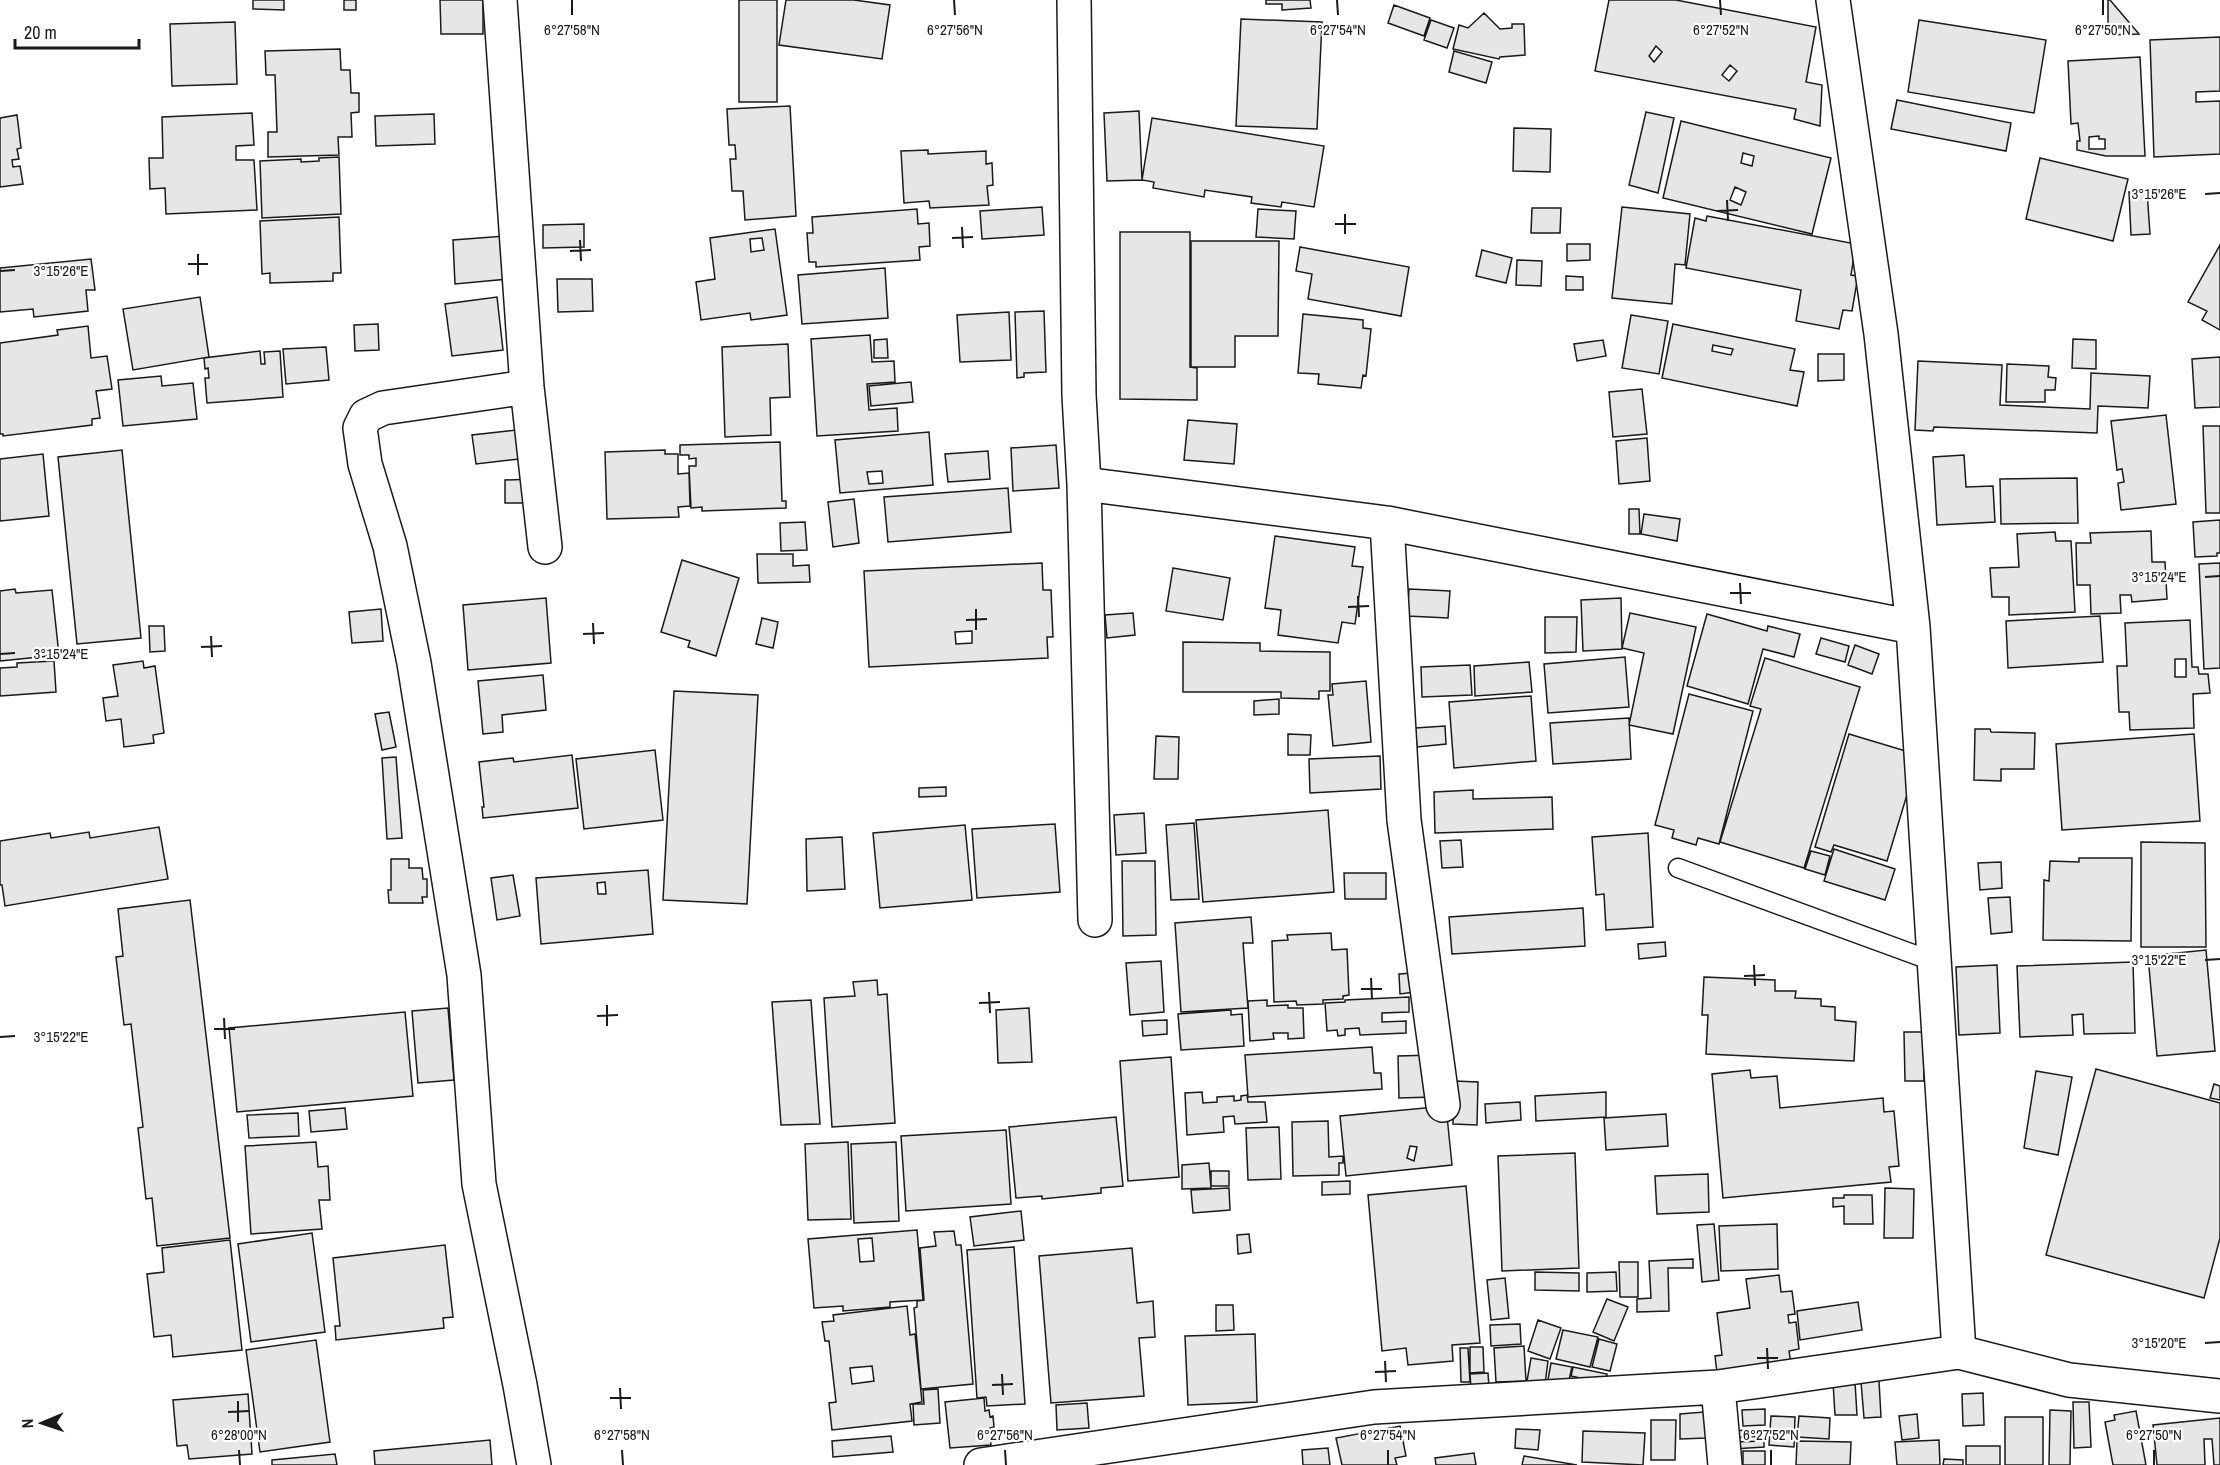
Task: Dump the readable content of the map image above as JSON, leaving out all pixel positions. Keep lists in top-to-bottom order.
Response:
{
  "scale_bar": "20 m",
  "north": "left",
  "coordinates": [
    "6°27'58\"N",
    "6°27'56\"N",
    "6°27'54\"N",
    "6°27'52\"N",
    "6°27'50\"N",
    "3°15'26\"E",
    "3°15'24\"E",
    "3°15'22\"E",
    "3°15'20\"E",
    "6°28'00\"N"
  ]
}
